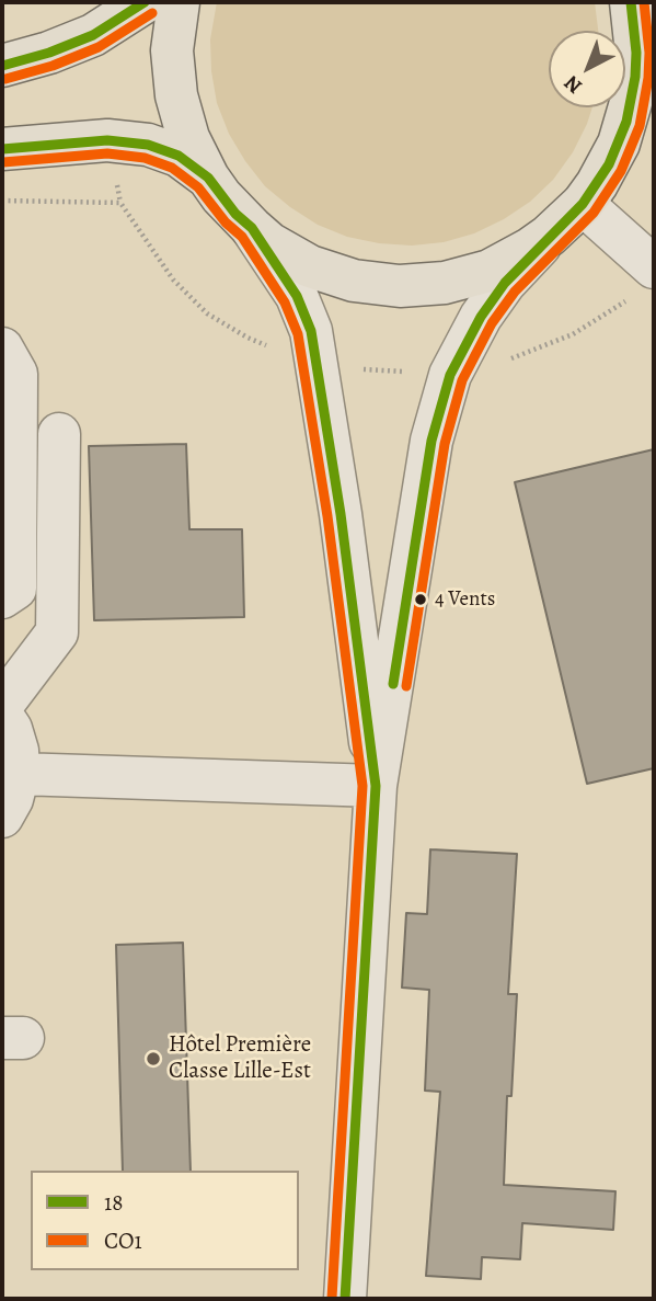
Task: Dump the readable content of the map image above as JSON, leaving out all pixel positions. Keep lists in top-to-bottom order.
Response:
{
  "places": ["4 Vents", "Hôtel Première Classe Lille-Est"],
  "lines": ["transit line 18", "transit line CO1"],
  "legend": ["18", "CO1"],
  "north": "bottom left"
}
